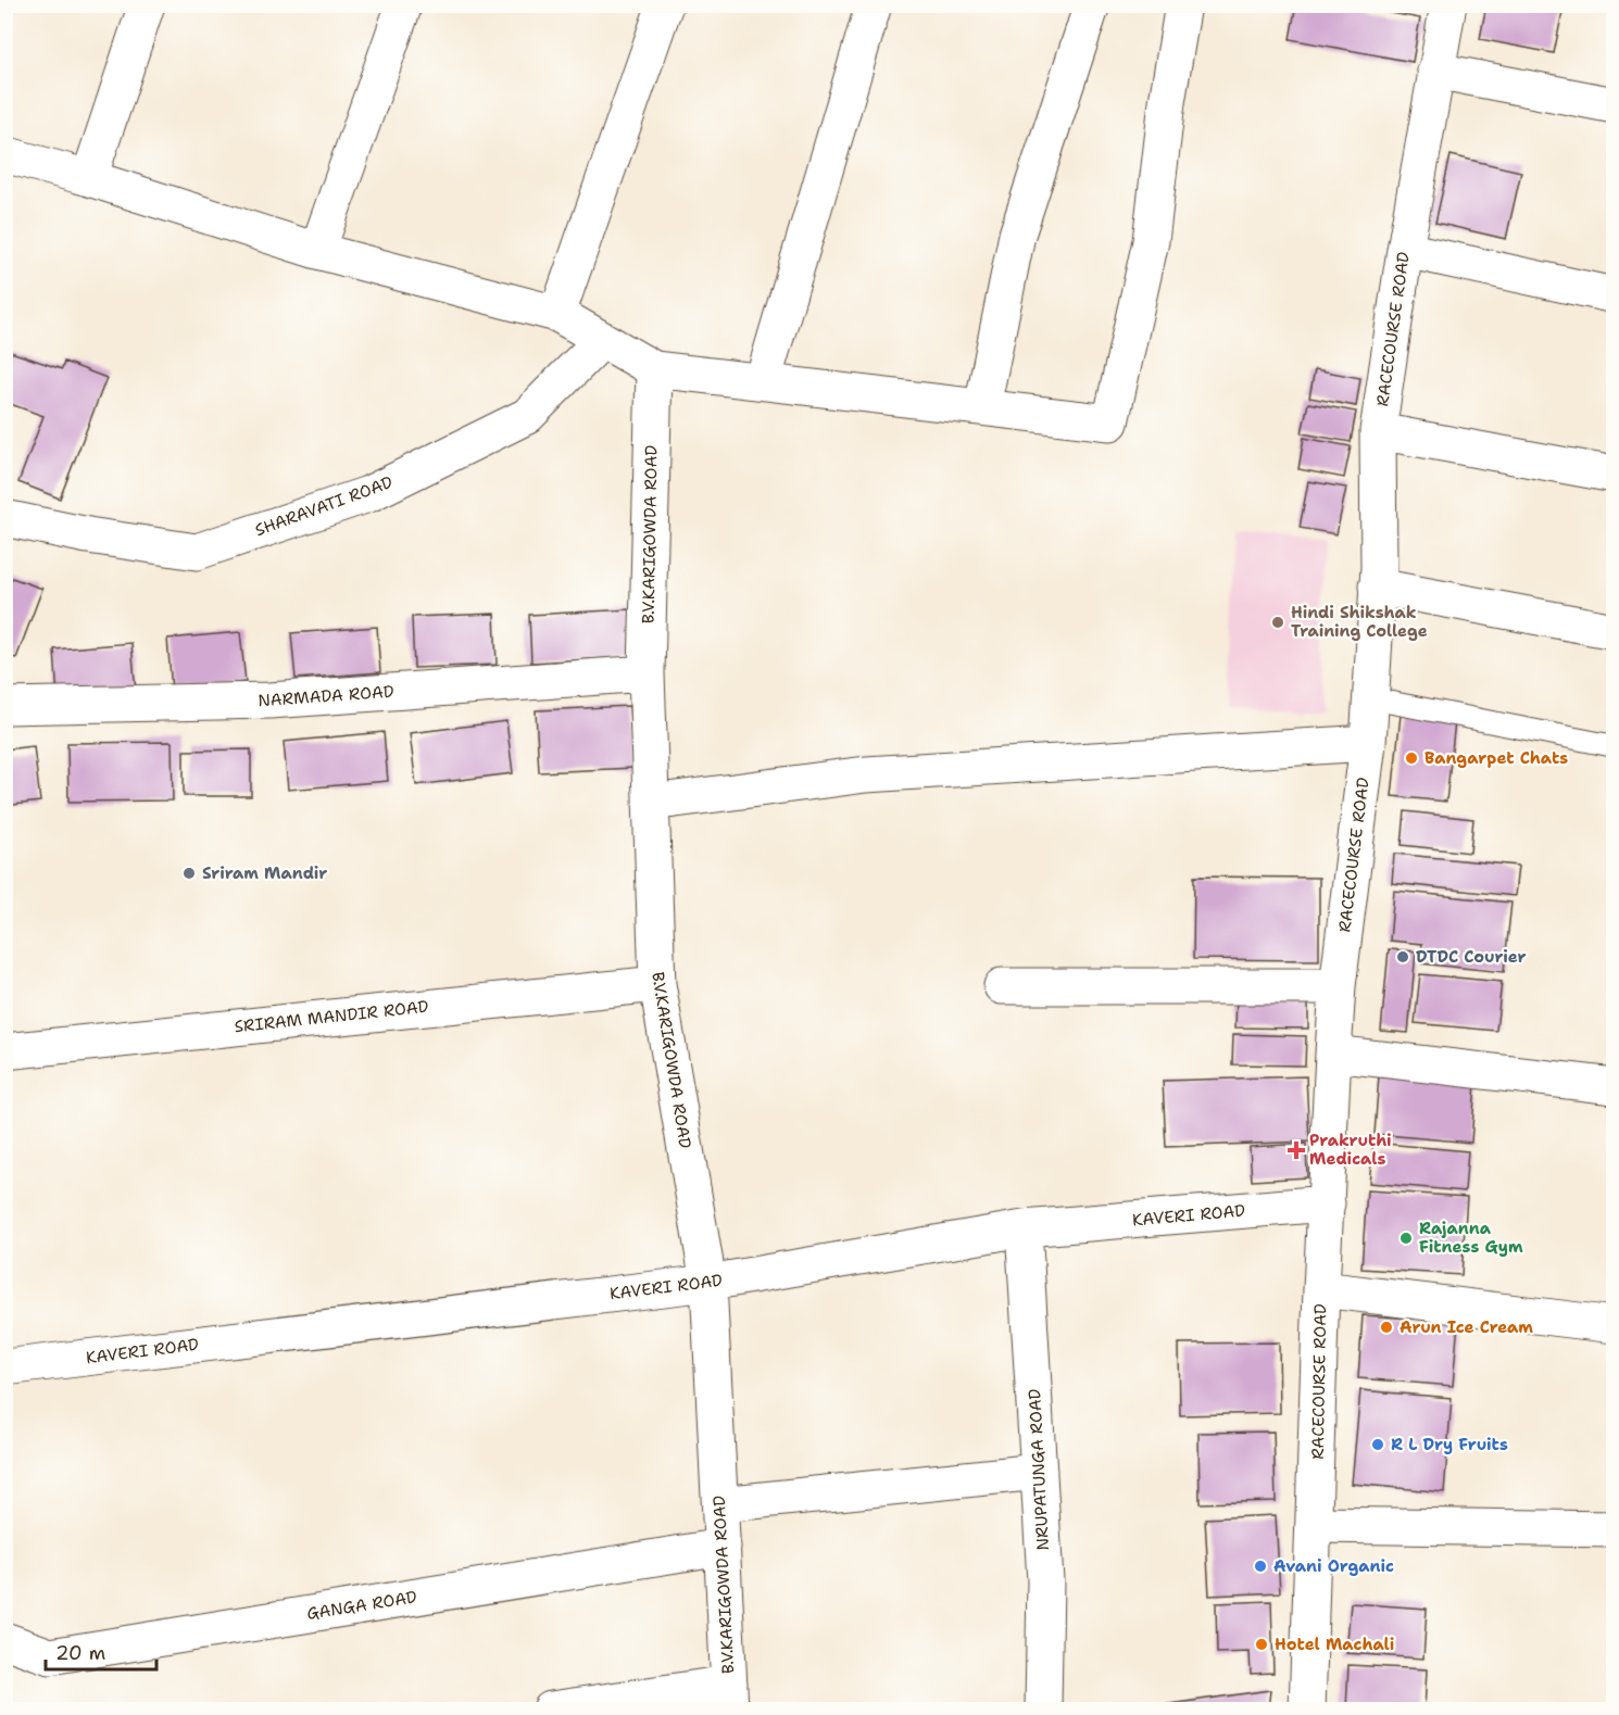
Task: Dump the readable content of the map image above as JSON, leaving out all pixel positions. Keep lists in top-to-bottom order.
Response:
{
  "streets": {
    "street": [
      "RACECOURSE ROAD",
      "SHARAVATI ROAD",
      "B.V.KARIGOWDA ROAD",
      "NARMADA ROAD",
      "SRIRAM MANDIR ROAD",
      "KAVERI ROAD",
      "NRUPATUNGA ROAD",
      "GANGA ROAD"
    ]
  },
  "crossings": [
    ["RACECOURSE ROAD", "KAVERI ROAD"],
    ["B.V.KARIGOWDA ROAD", "NARMADA ROAD"],
    ["B.V.KARIGOWDA ROAD", "SRIRAM MANDIR ROAD"],
    ["B.V.KARIGOWDA ROAD", "KAVERI ROAD"],
    ["B.V.KARIGOWDA ROAD", "GANGA ROAD"],
    ["KAVERI ROAD", "NRUPATUNGA ROAD"]
  ],
  "places": {
    "other": [
      "Hindi Shikshak Training College",
      "Bangarpet Chats",
      "Sriram Mandir",
      "DTDC Courier",
      "Rajanna Fitness Gym",
      "Arun Ice Cream",
      "R L Dry Fruits",
      "Avani Organic",
      "Hotel Machali"
    ],
    "health": ["Prakruthi Medicals"]
  },
  "scale_bar": "20 m"
}
